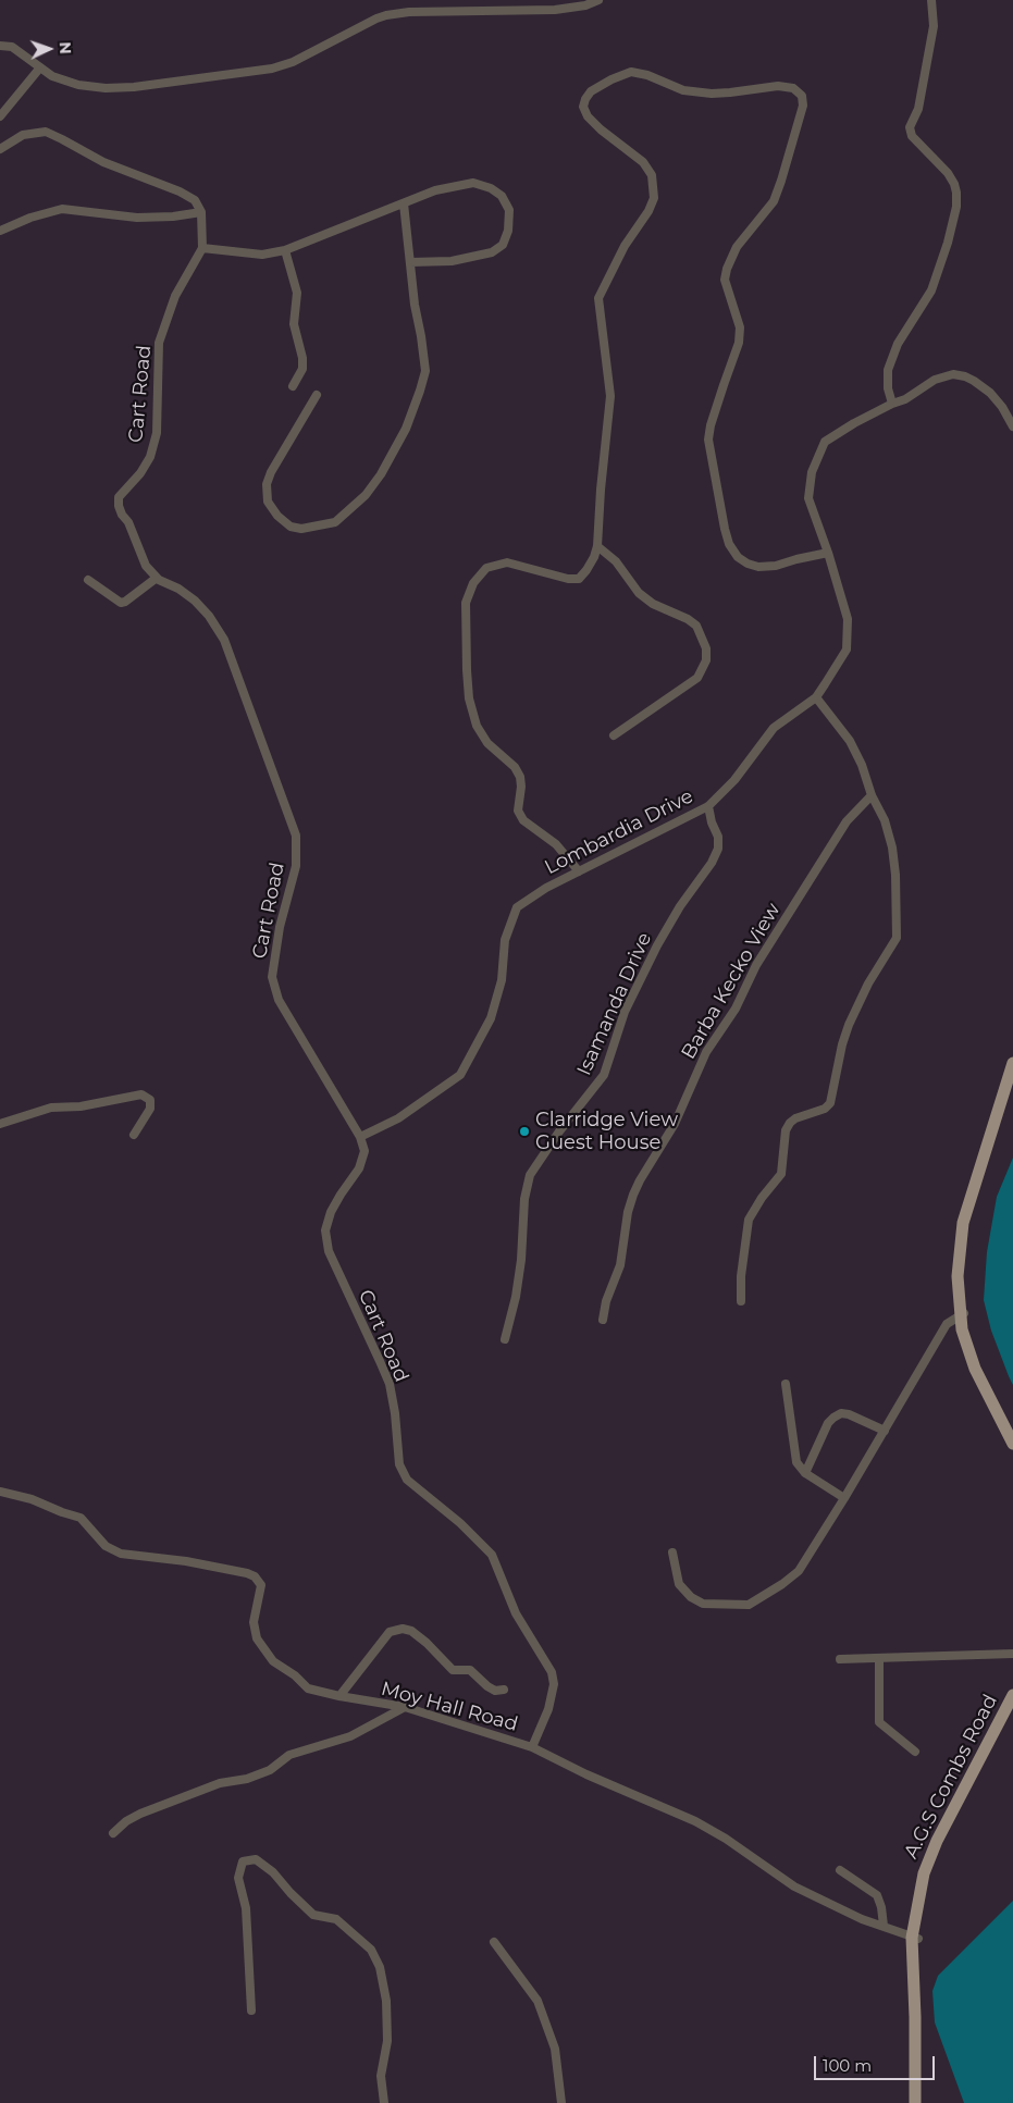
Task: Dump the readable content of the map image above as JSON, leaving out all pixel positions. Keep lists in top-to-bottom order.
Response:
{
  "streets": {
    "main road": ["A.G.S Combs Road"],
    "street": [
      "Cart Road",
      "Lombardia Drive",
      "Barba Kecko View",
      "Isamanda Drive",
      "Moy Hall Road"
    ]
  },
  "crossings": [
    ["Cart Road", "Lombardia Drive"],
    ["Cart Road", "Moy Hall Road"],
    ["Lombardia Drive", "Isamanda Drive"],
    ["Moy Hall Road", "A.G.S Combs Road"]
  ],
  "places": ["Clarridge View Guest House"],
  "scale_bar": "100 m",
  "north": "right"
}
